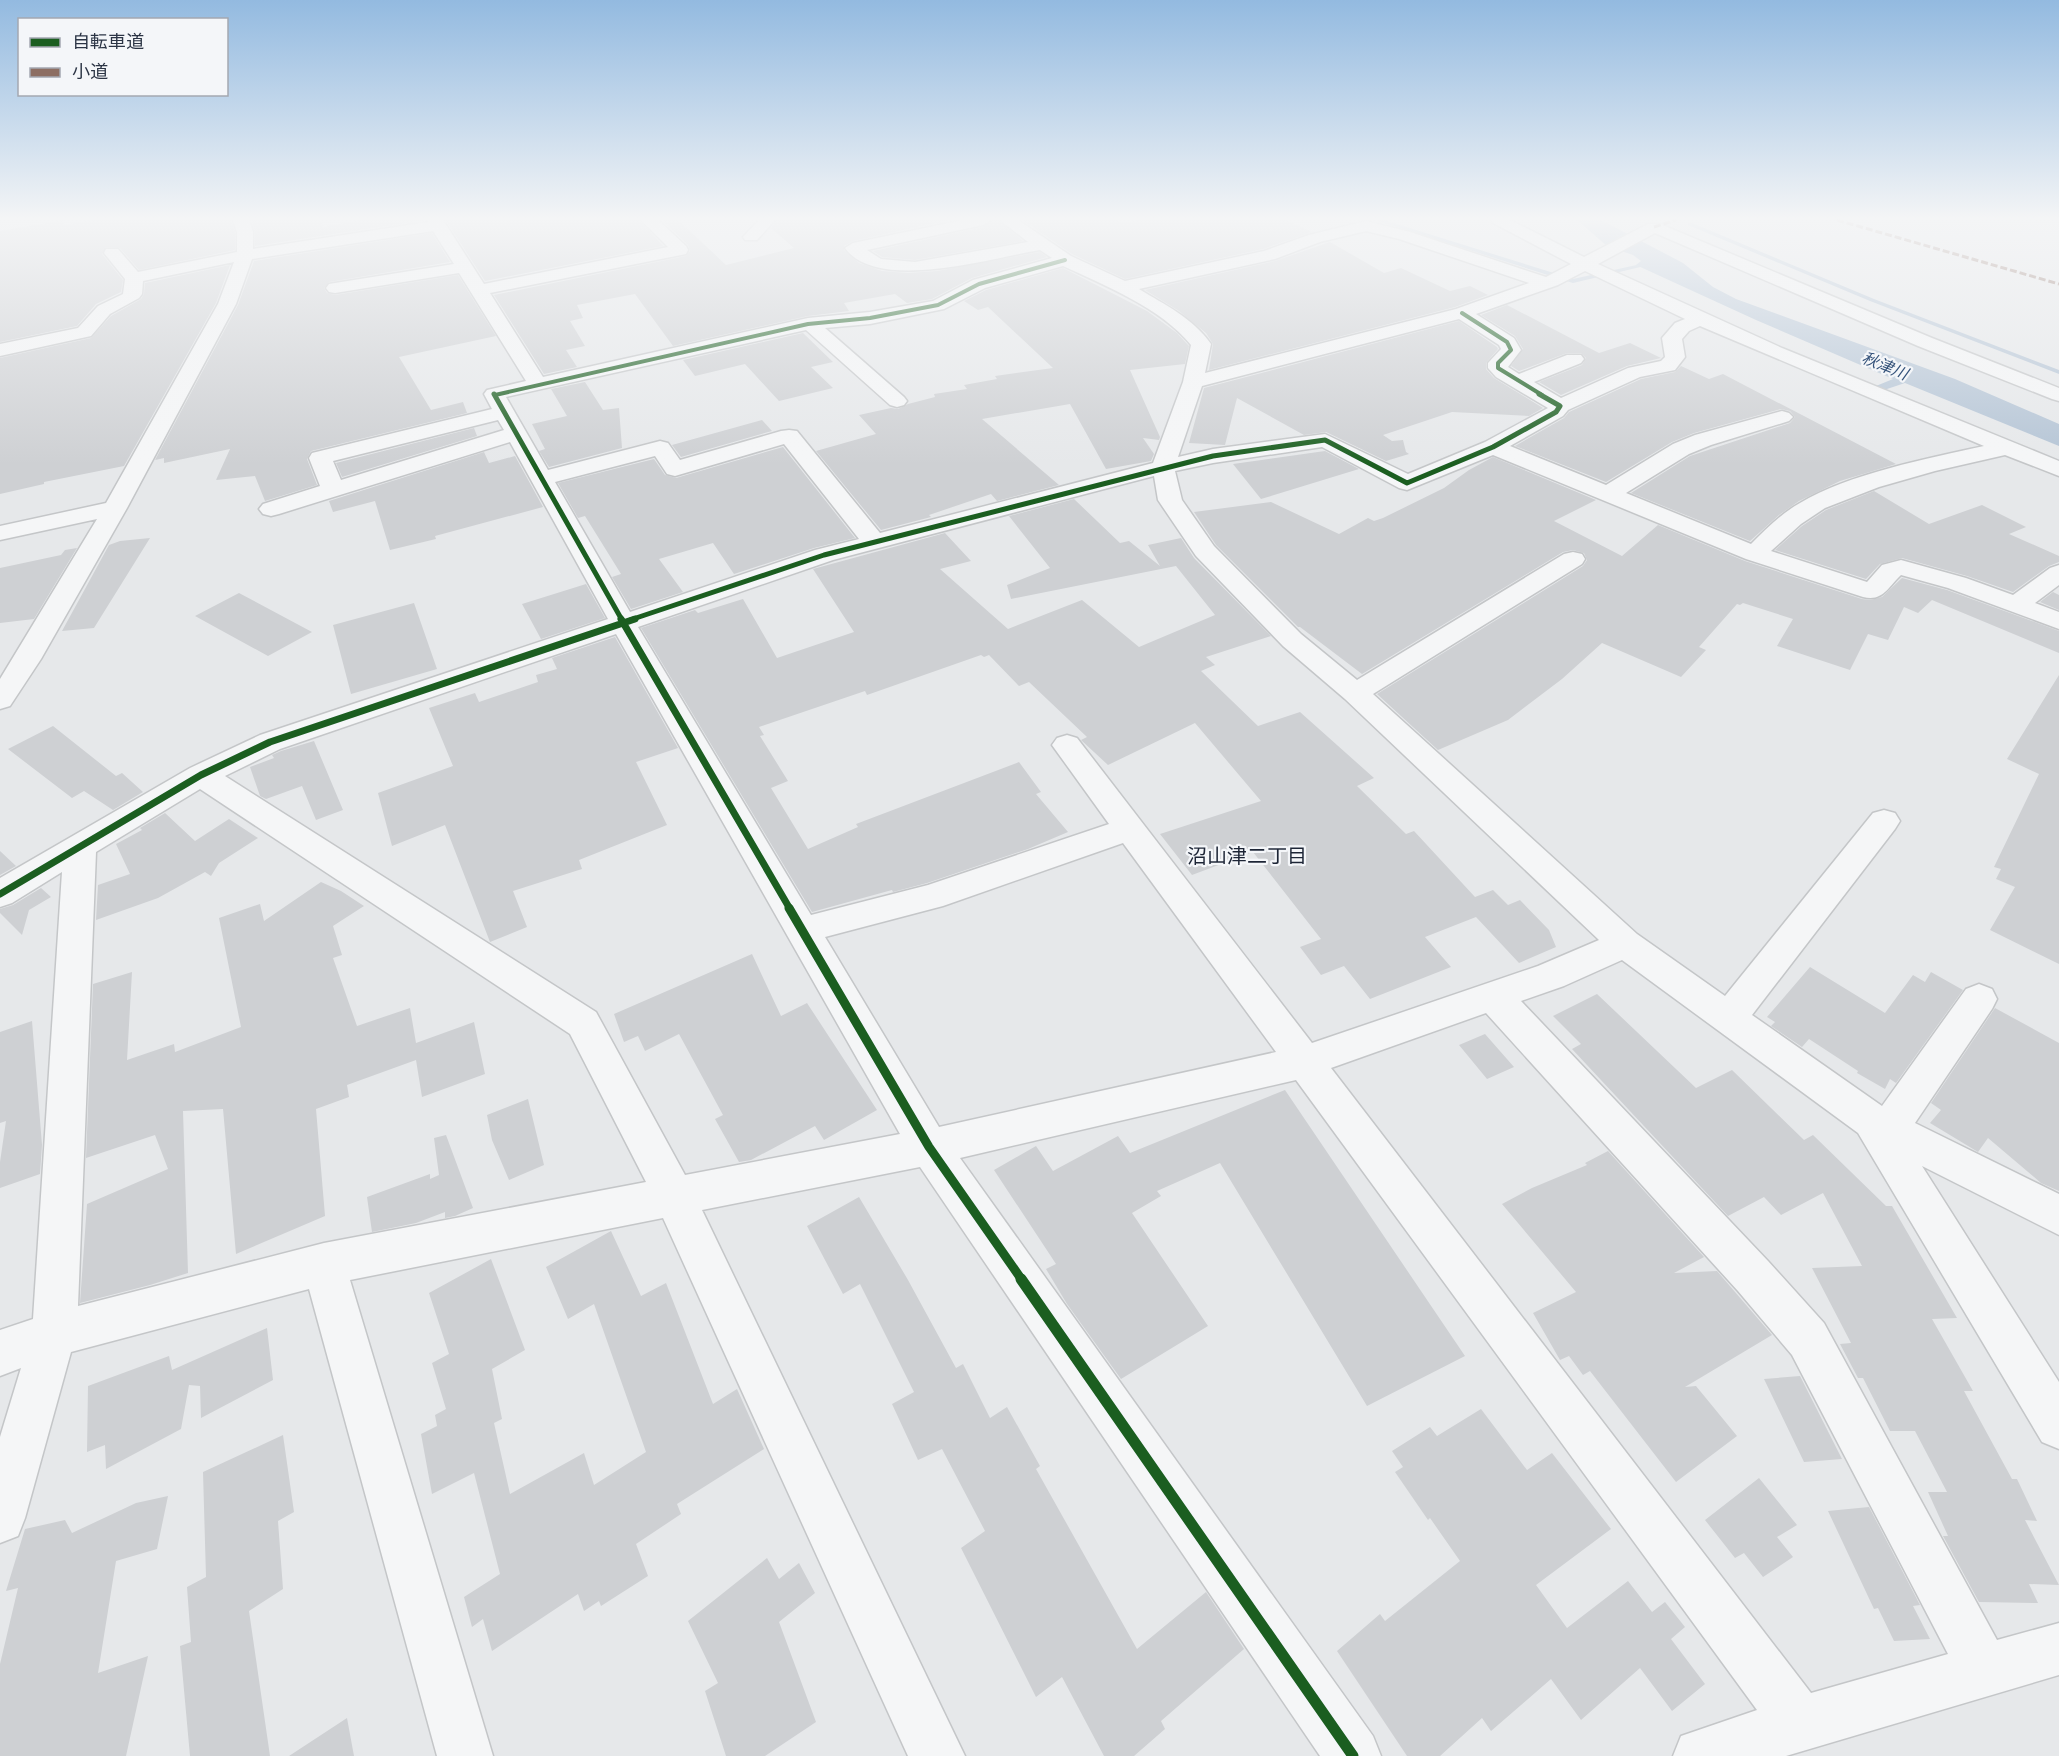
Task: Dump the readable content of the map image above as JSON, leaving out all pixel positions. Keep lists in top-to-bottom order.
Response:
{
  "districts": ["沼山津二丁目"],
  "water": ["秋津川"],
  "legend": ["自転車道", "小道"]
}
